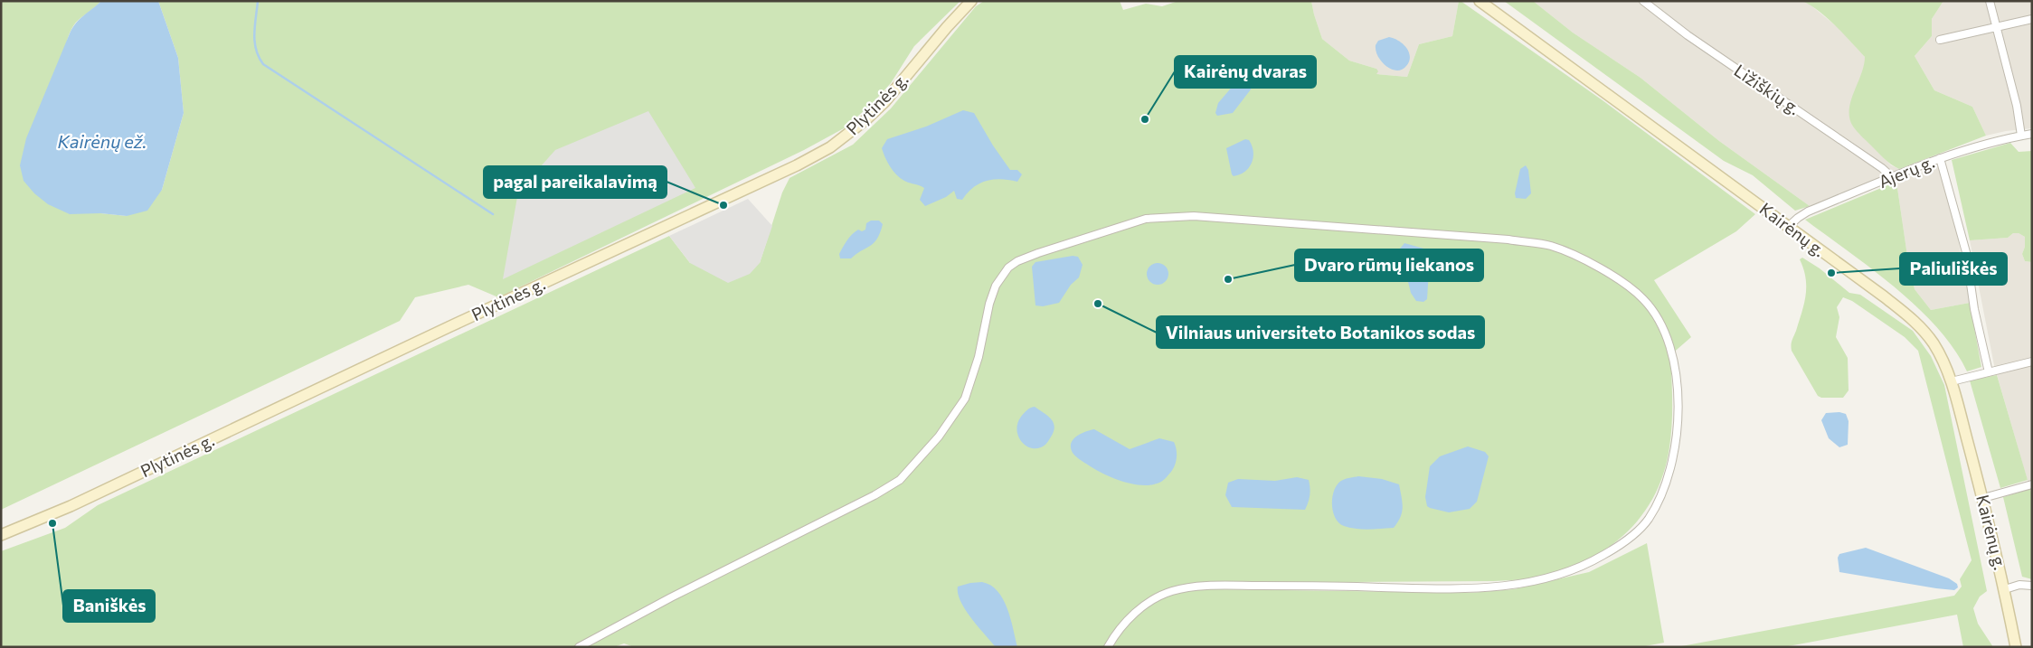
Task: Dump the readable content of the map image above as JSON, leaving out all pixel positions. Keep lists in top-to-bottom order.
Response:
{
  "streets": {
    "main road": ["Plytinės g.", "Kairėnų g."],
    "street": ["Ližiškių g.", "Ajerų g."]
  },
  "crossings": [
    ["Ližiškių g.", "Ajerų g."],
    ["Ajerų g.", "Kairėnų g."]
  ],
  "water": ["Kairėnų ež."],
  "places": [
    "Kairėnų dvaras",
    "pagal pareikalavimą",
    "Paliuliškės",
    "Dvaro rūmų liekanos",
    "Vilniaus universiteto Botanikos sodas",
    "Baniškės"
  ]
}
